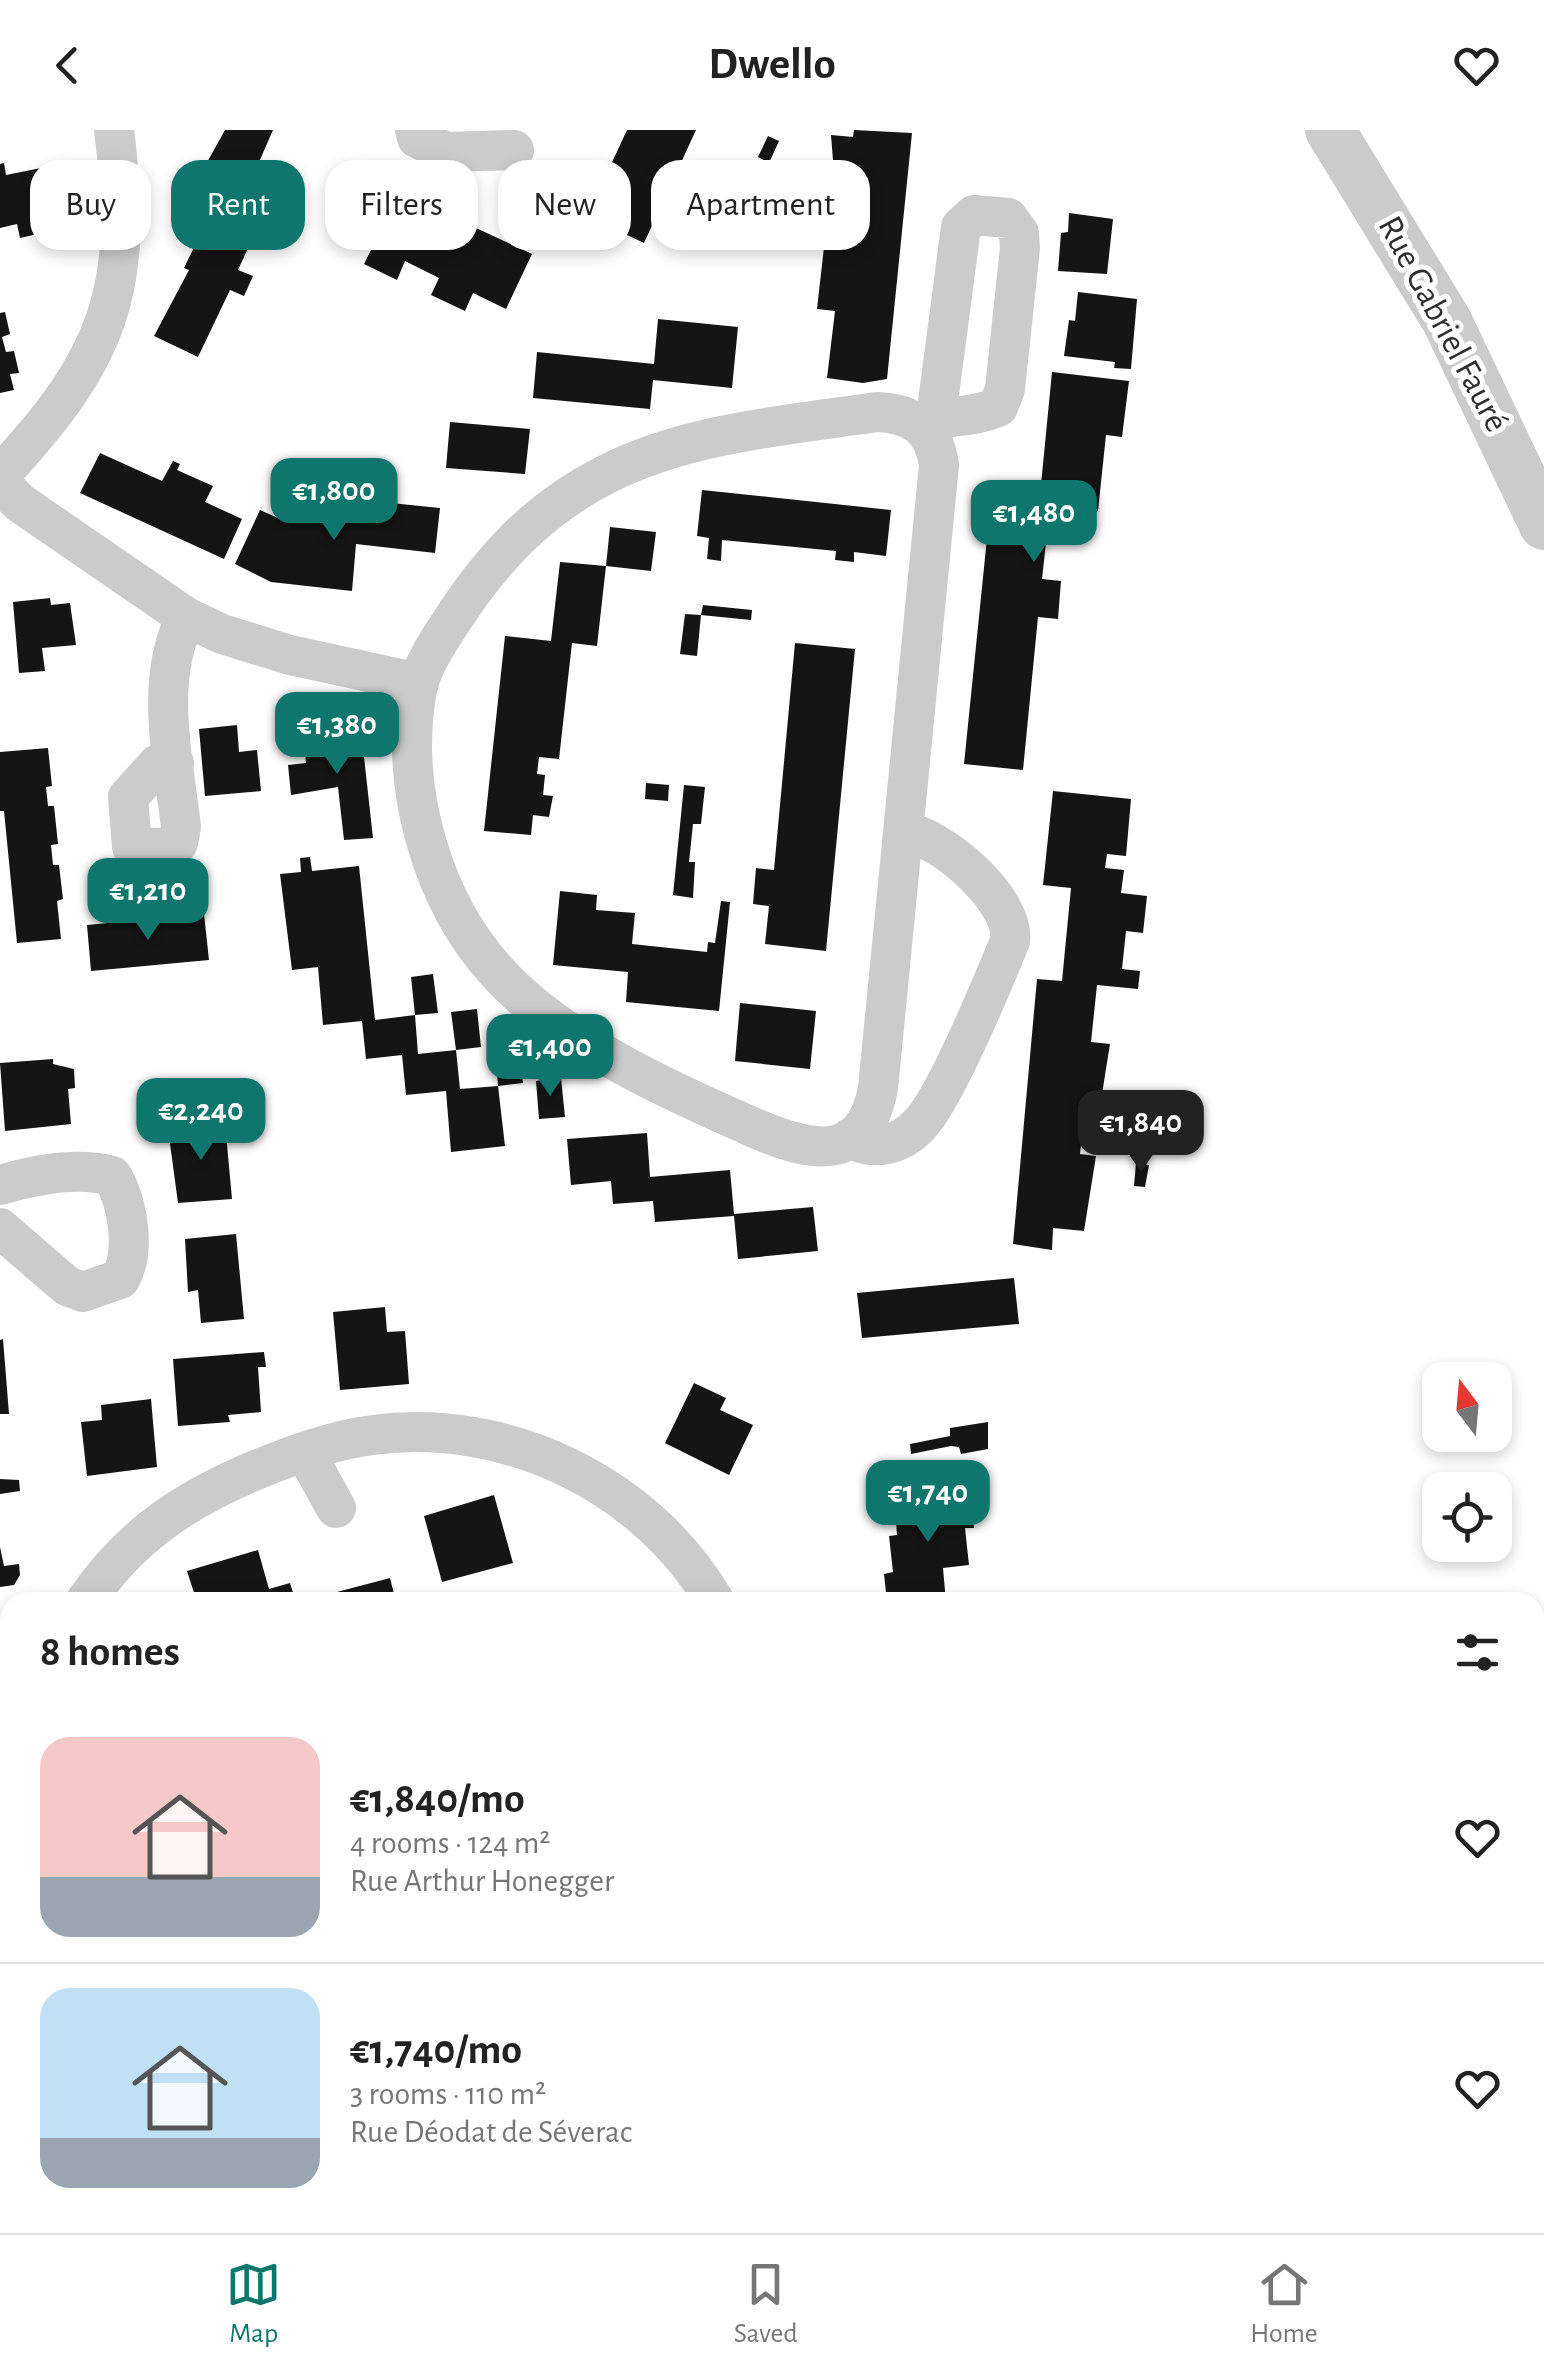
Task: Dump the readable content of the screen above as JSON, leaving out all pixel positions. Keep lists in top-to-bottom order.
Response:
{
  "streets": {
    "street": ["Rue Gabriel Fauré"]
  },
  "north": "top",
  "page": {
    "header": "Dwello",
    "chip": [
      "Buy",
      "Rent",
      "Filters",
      "New",
      "Apartment"
    ],
    "price": [
      "€1,800",
      "€1,480",
      "€1,380",
      "€1,210",
      "€1,400",
      "€2,240",
      "€1,840",
      "€1,740"
    ],
    "heading": "8 homes",
    "list": [
      {
        "name": "€1,840/mo",
        "note": "4 rooms · 124 m² · Rue Arthur Honegger"
      },
      {
        "name": "€1,740/mo",
        "note": "3 rooms · 110 m² · Rue Déodat de Séverac"
      }
    ],
    "tabs": ["Map", "Saved", "Home"]
  }
}
